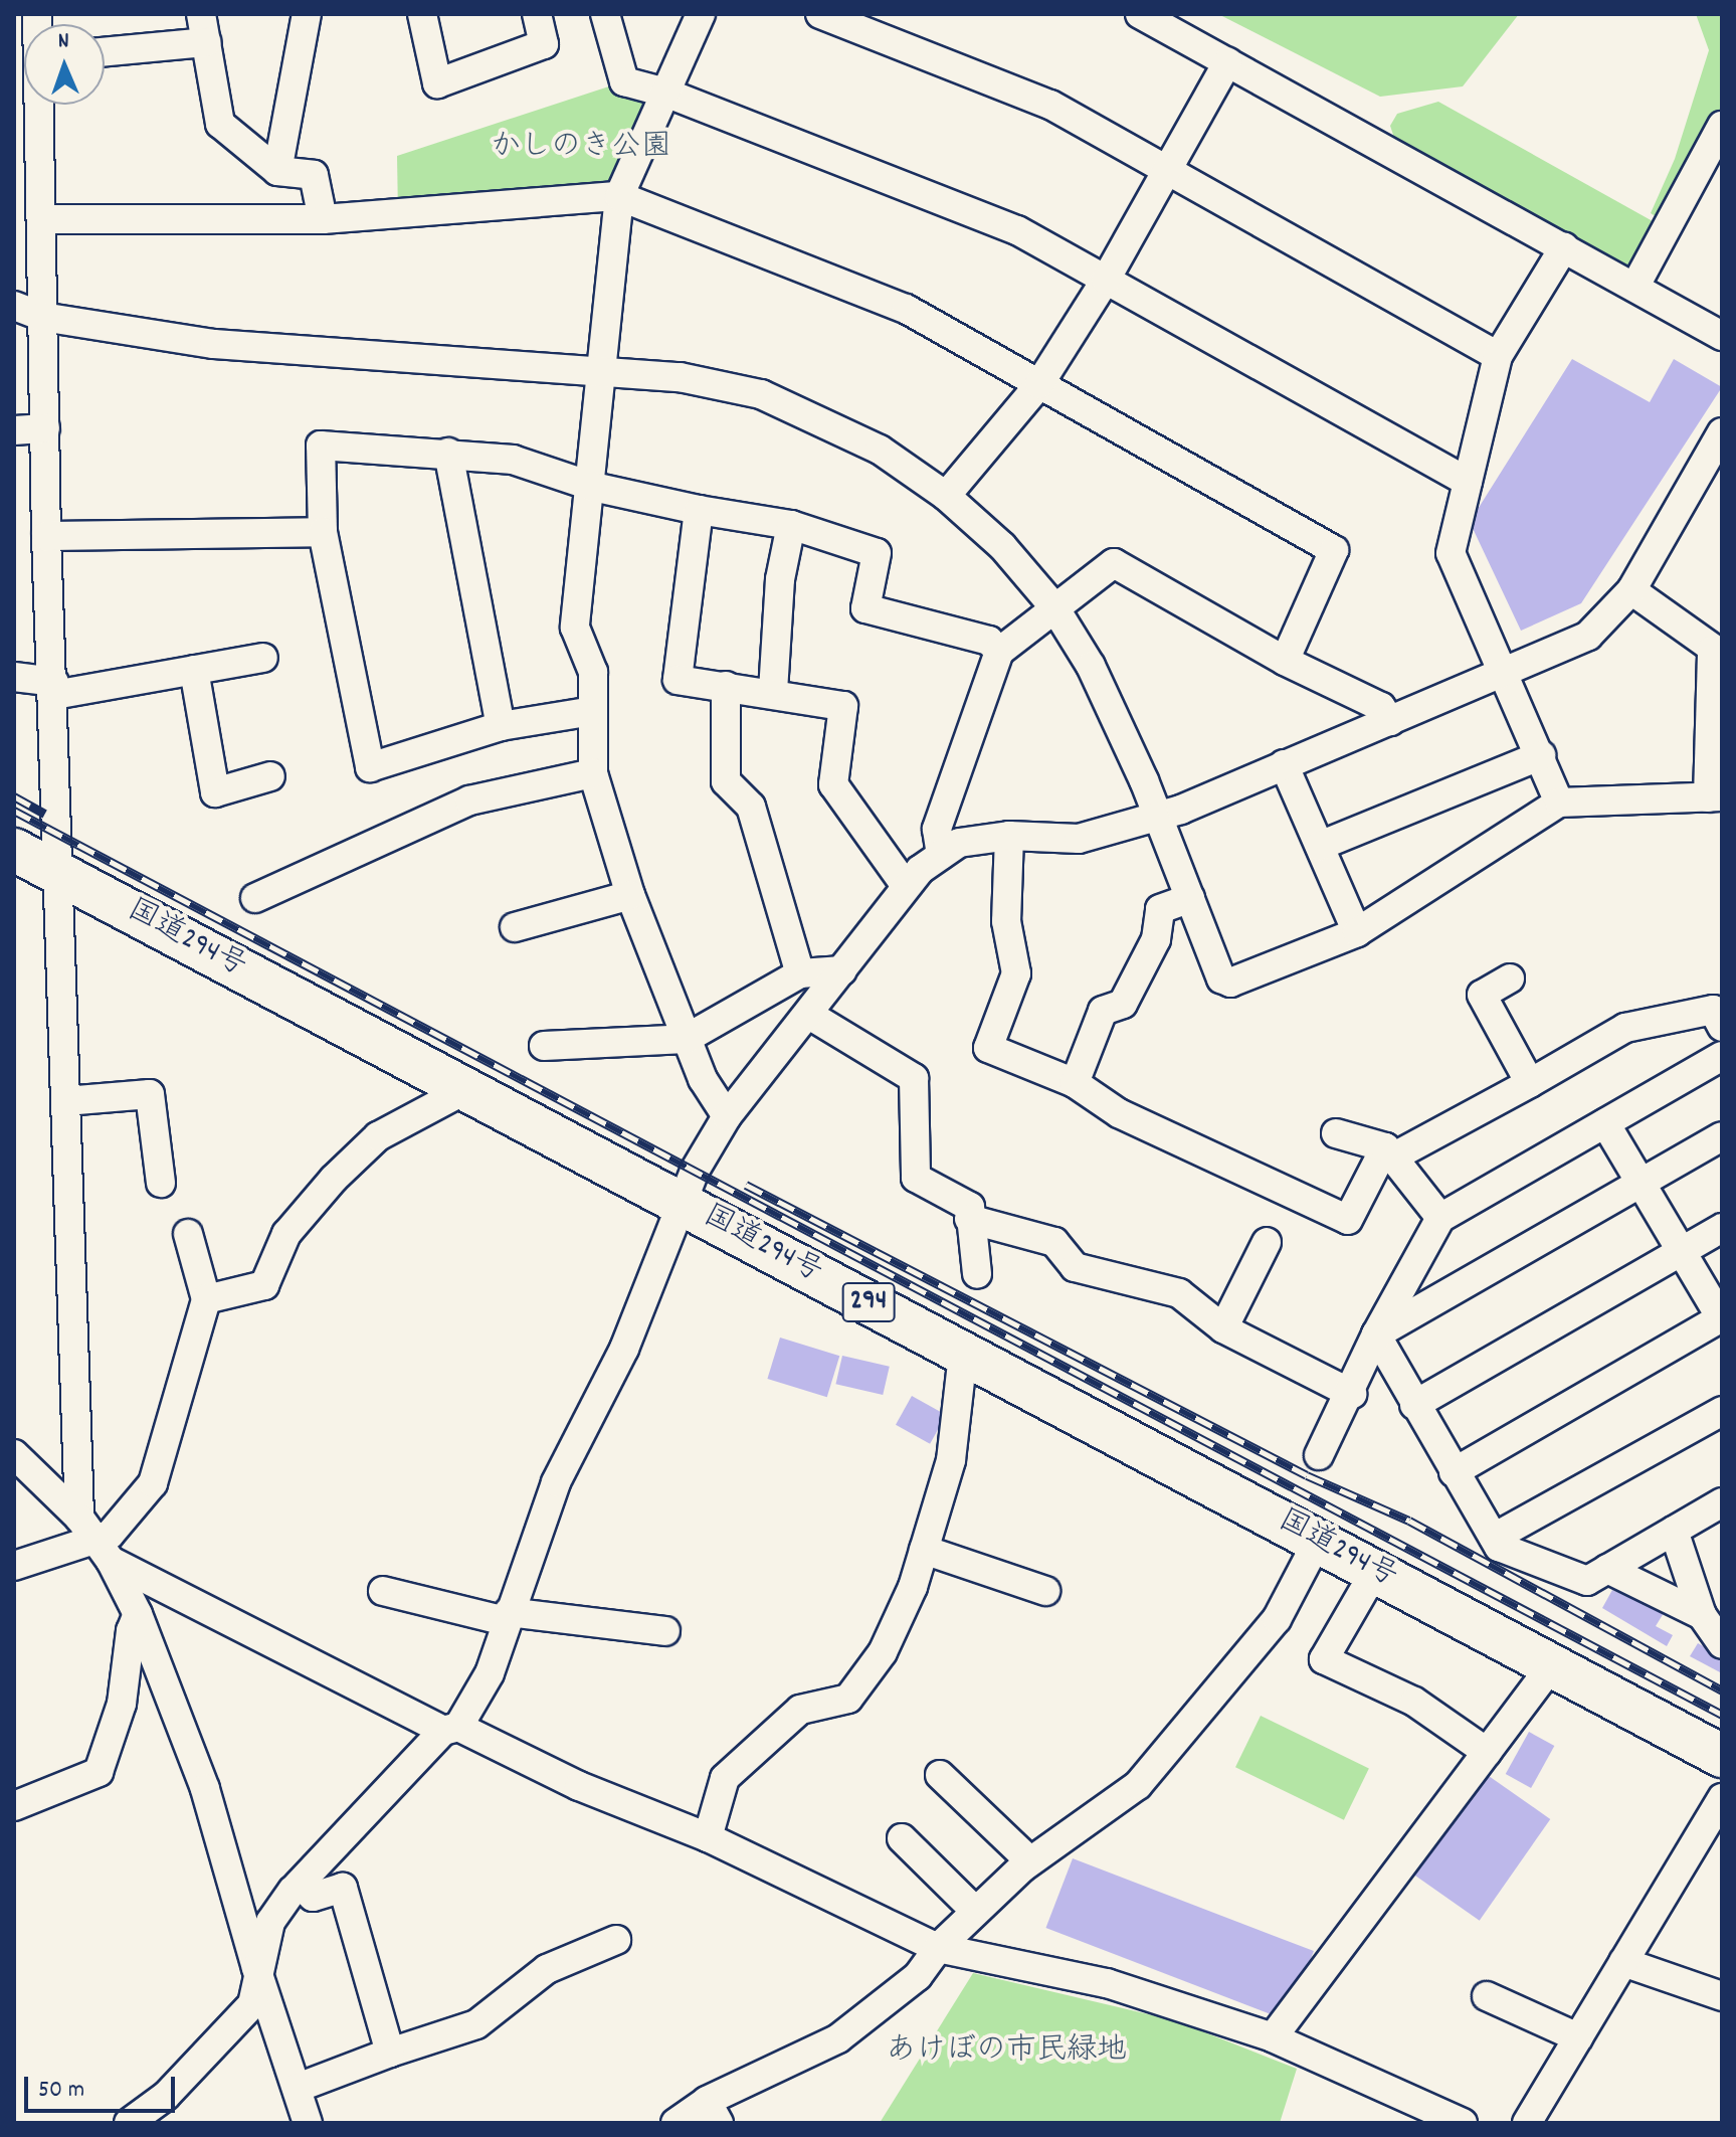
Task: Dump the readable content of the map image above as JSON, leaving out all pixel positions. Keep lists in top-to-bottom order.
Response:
{
  "streets": {
    "highway": ["国道294号", "294"]
  },
  "parks": ["かしのき公園", "あけぼの市民緑地"],
  "scale_bar": "50 m",
  "north": "top"
}
